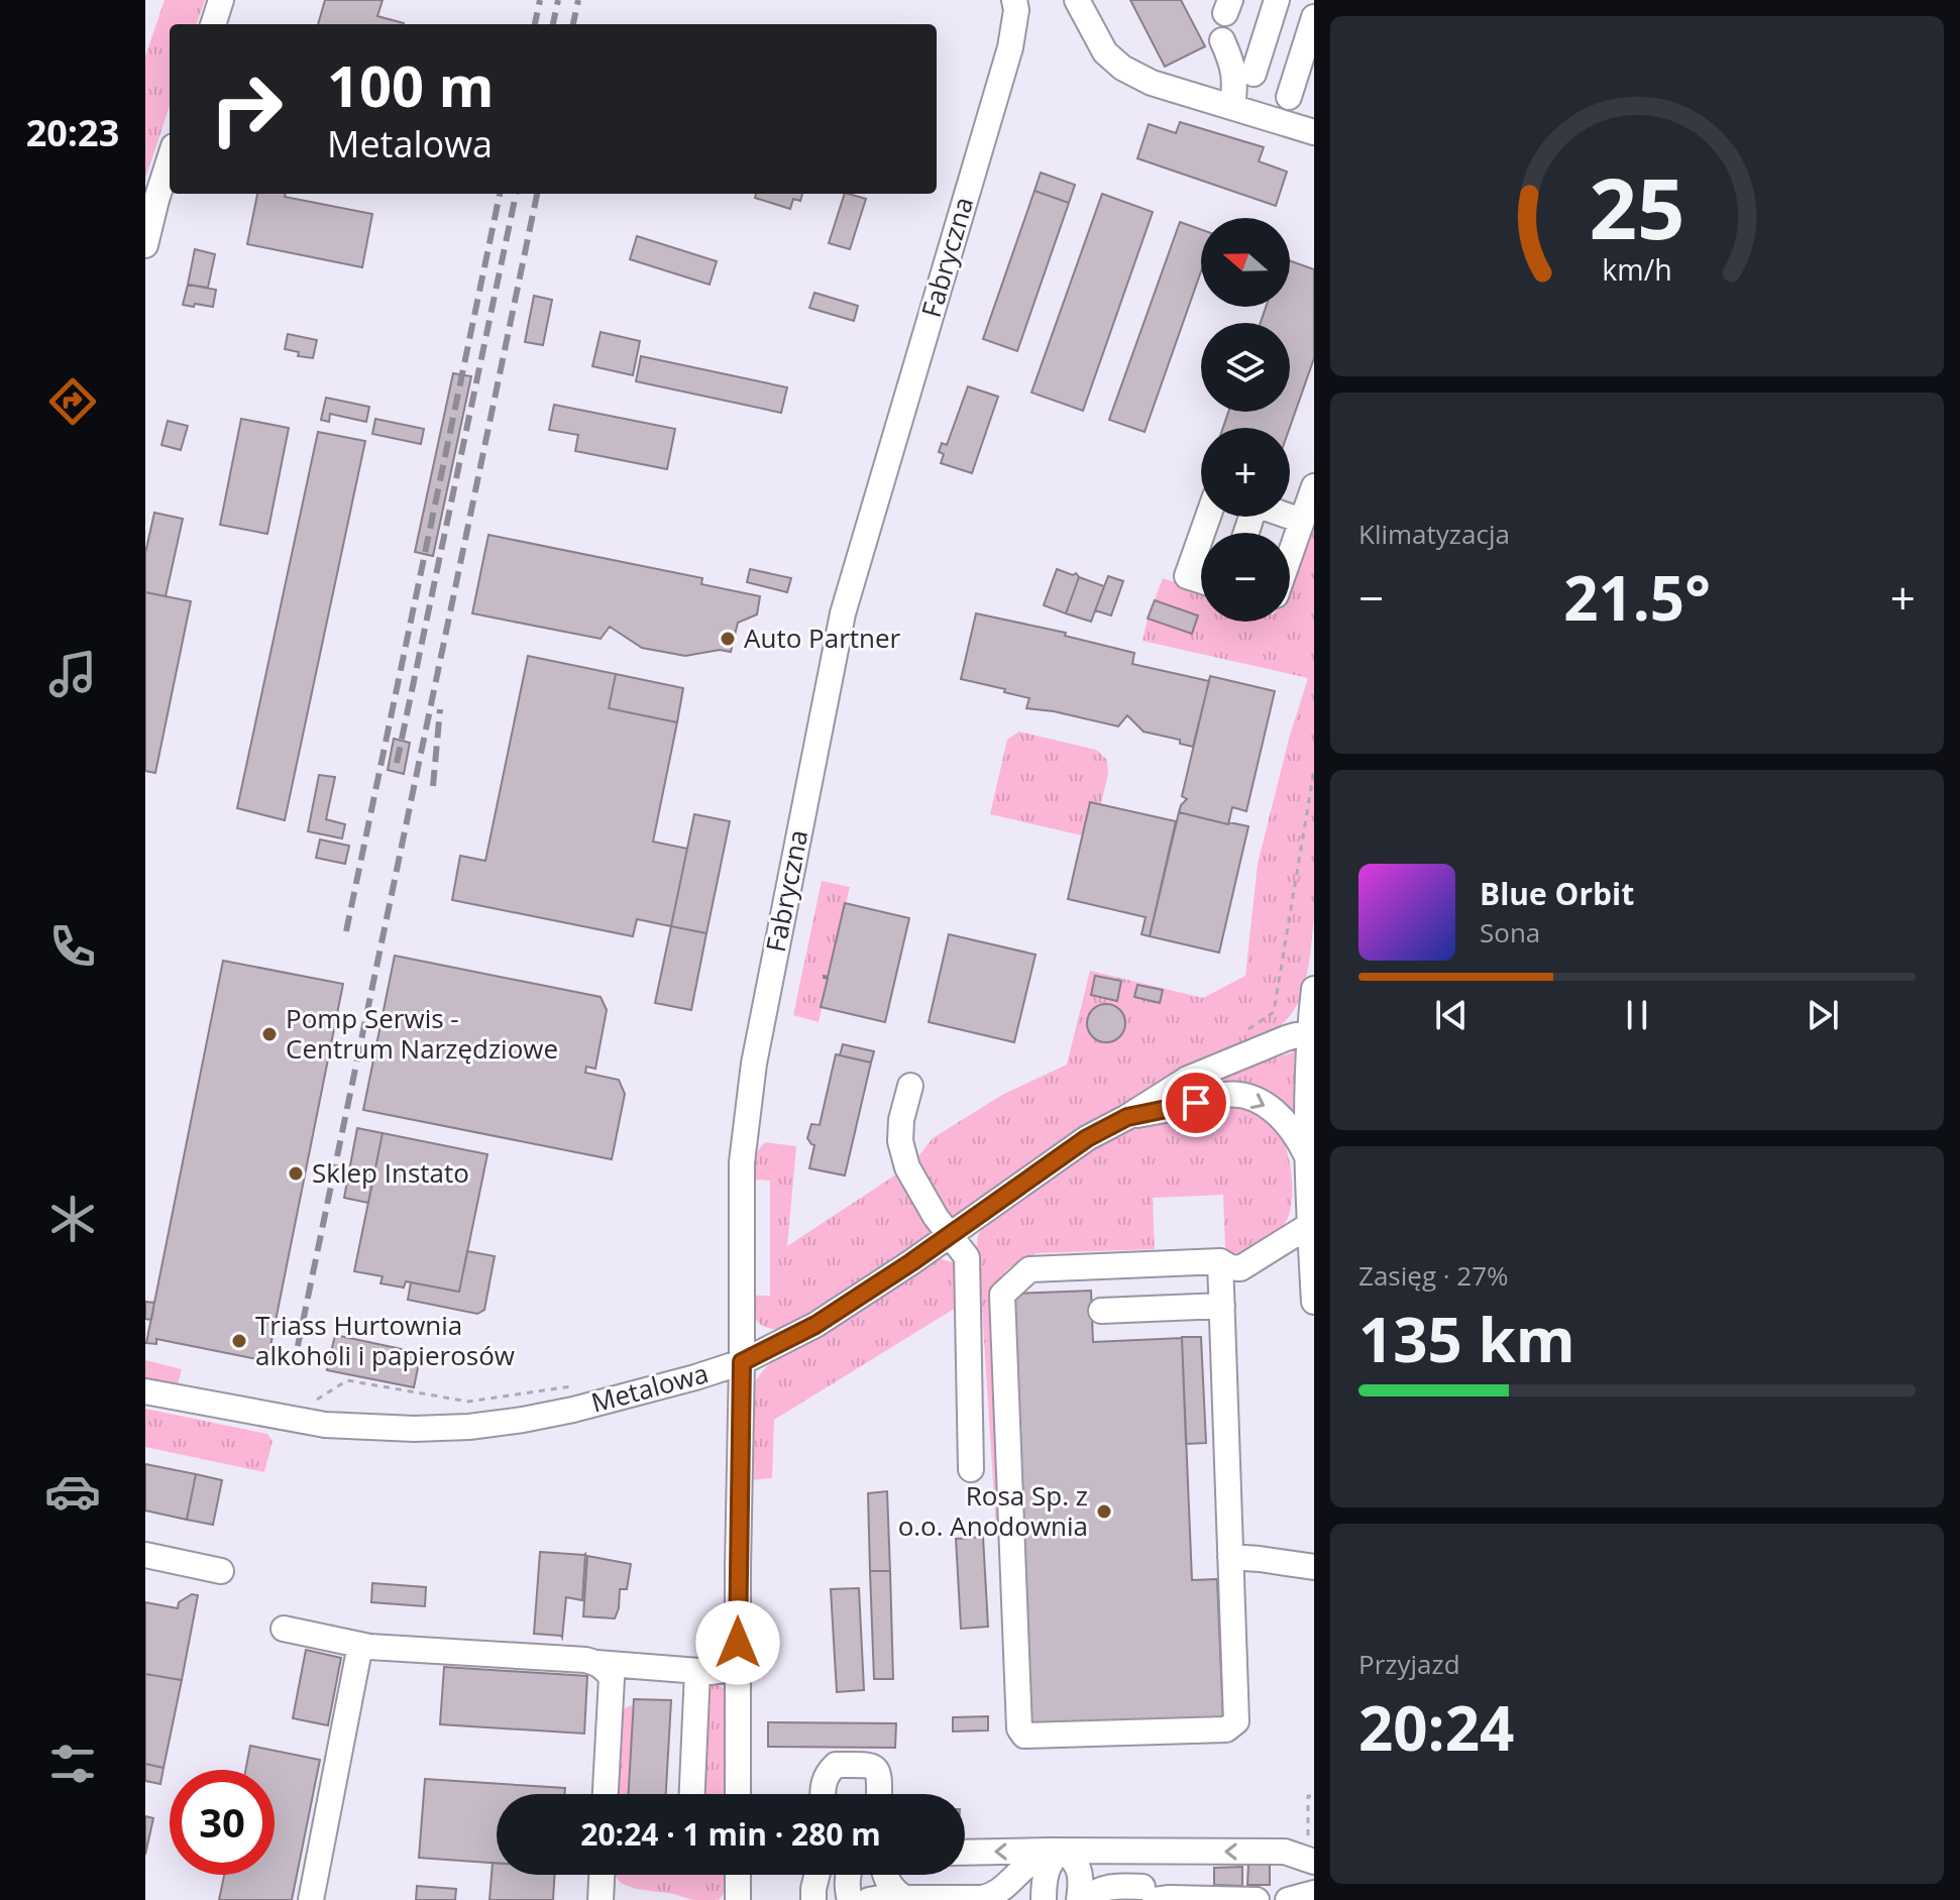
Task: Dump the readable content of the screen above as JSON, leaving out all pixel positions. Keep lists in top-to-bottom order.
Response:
{
  "streets": {
    "street": ["Fabryczna", "Metalowa"]
  },
  "crossings": [
    ["Fabryczna", "Metalowa"]
  ],
  "places": [
    "Auto Partner",
    "Pomp Serwis - Centrum Narzędziowe",
    "Sklep Instato",
    "Triass Hurtownia alkoholi i papierosów",
    "Rosa Sp. z o.o. Anodownia"
  ],
  "north": "left",
  "page": {
    "tabs": "20:23",
    "turn": ["100 m", "Metalowa"],
    "map_buttons": ["+", "−"],
    "tile": [
      "Klimatyzacja",
      ["Zasięg · 27%", "135 km"],
      ["Przyjazd", "20:24"]
    ],
    "heat": ["−", "21.5°", "+"],
    "song": ["Blue Orbit", "Sona"],
    "limit": "30",
    "trip": "20:24 · 1 min · 280 m",
    "gauge": ["25", "km/h"]
  }
}
